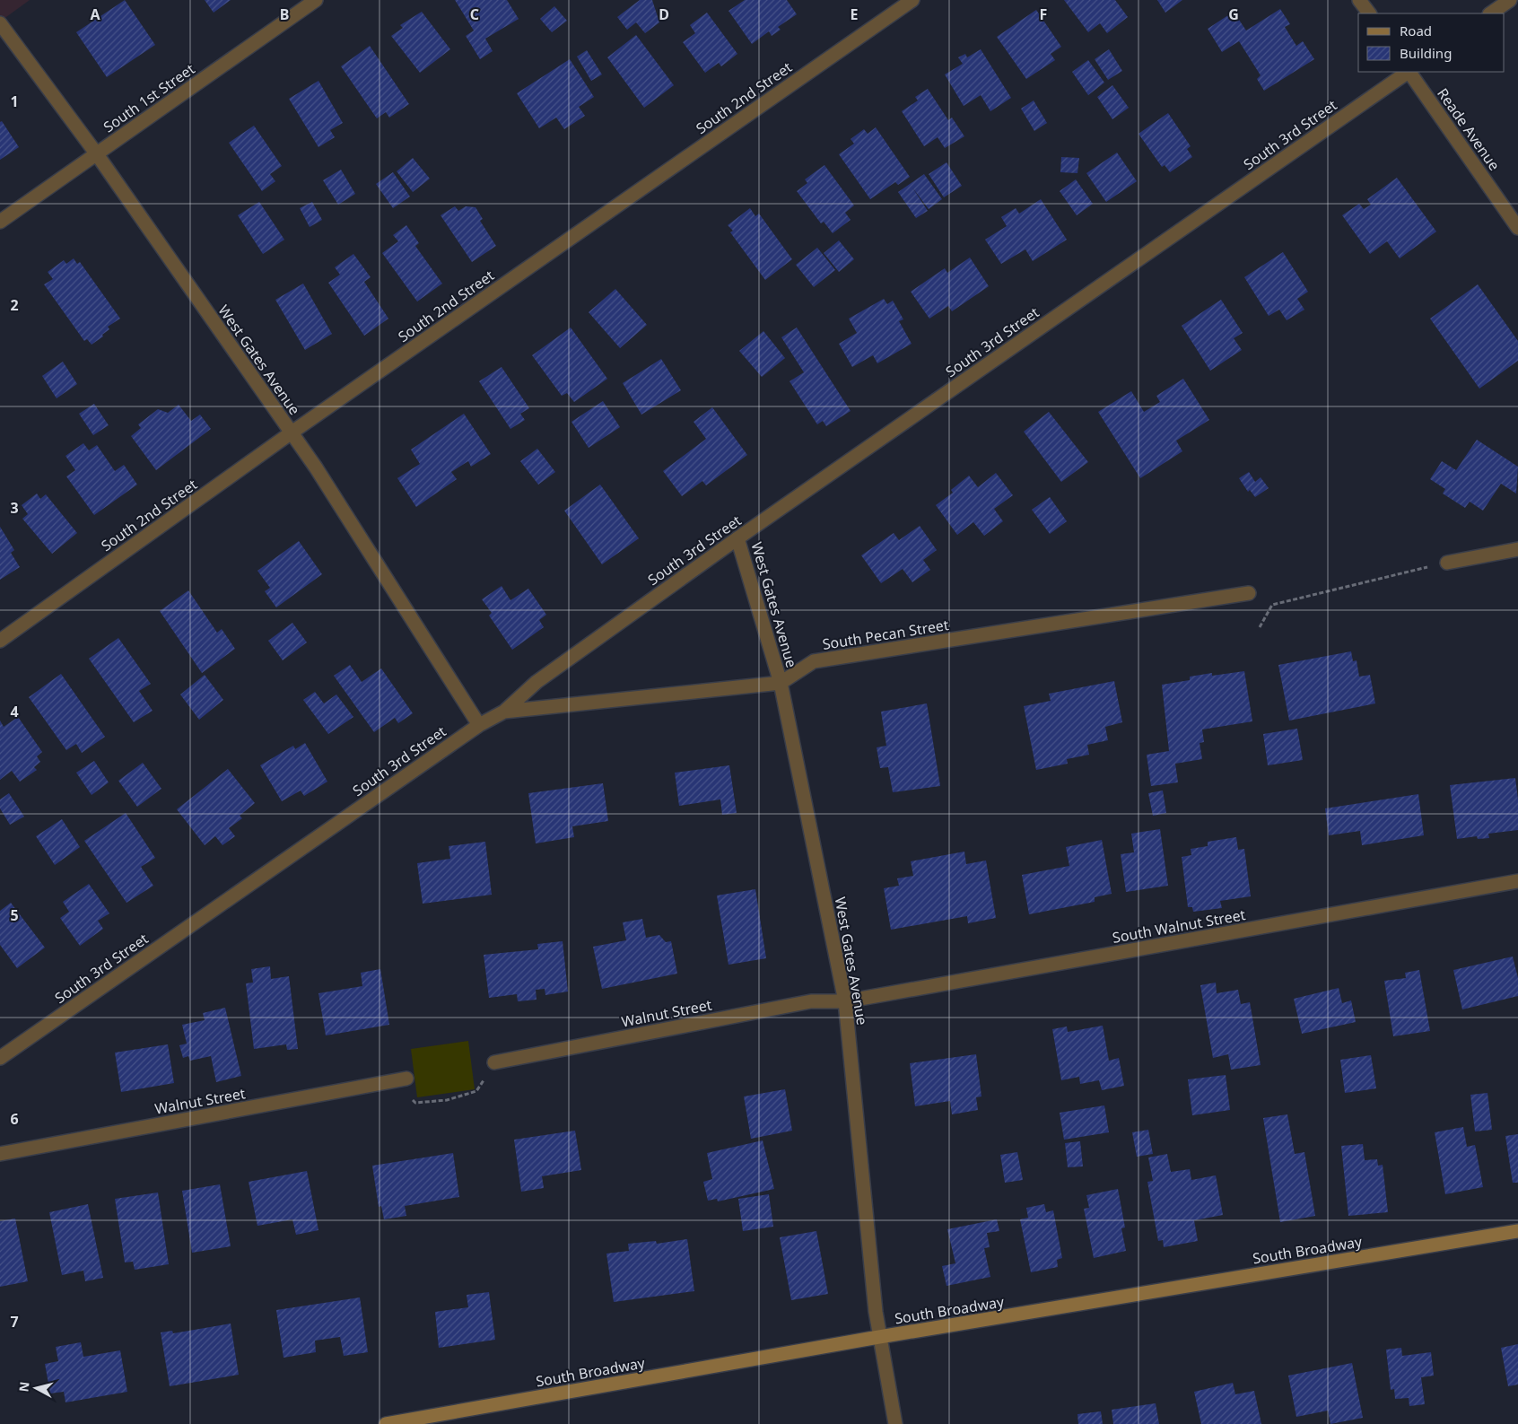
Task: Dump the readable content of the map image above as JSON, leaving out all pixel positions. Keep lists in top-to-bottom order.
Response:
{
  "streets": {
    "street": [
      "South 1st Street",
      "South 2nd Street",
      "Reade Avenue",
      "South 3rd Street",
      "West Gates Avenue",
      "South Pecan Street",
      "South Walnut Street",
      "Walnut Street",
      "South Broadway"
    ]
  },
  "crossings": [
    ["South 1st Street", "West Gates Avenue"],
    ["South 2nd Street", "West Gates Avenue"],
    ["South 3rd Street", "West Gates Avenue"],
    ["South 3rd Street", "South Pecan Street"],
    ["West Gates Avenue", "South Pecan Street"],
    ["West Gates Avenue", "South Walnut Street"],
    ["West Gates Avenue", "Walnut Street"],
    ["West Gates Avenue", "South Broadway"],
    ["South Walnut Street", "Walnut Street"]
  ],
  "legend": ["Road", "Building"],
  "north": "left",
  "grid": {
    "columns": [
      "A",
      "B",
      "C",
      "D",
      "E",
      "F",
      "G"
    ],
    "rows": [
      "1",
      "2",
      "3",
      "4",
      "5",
      "6",
      "7"
    ]
  }
}
